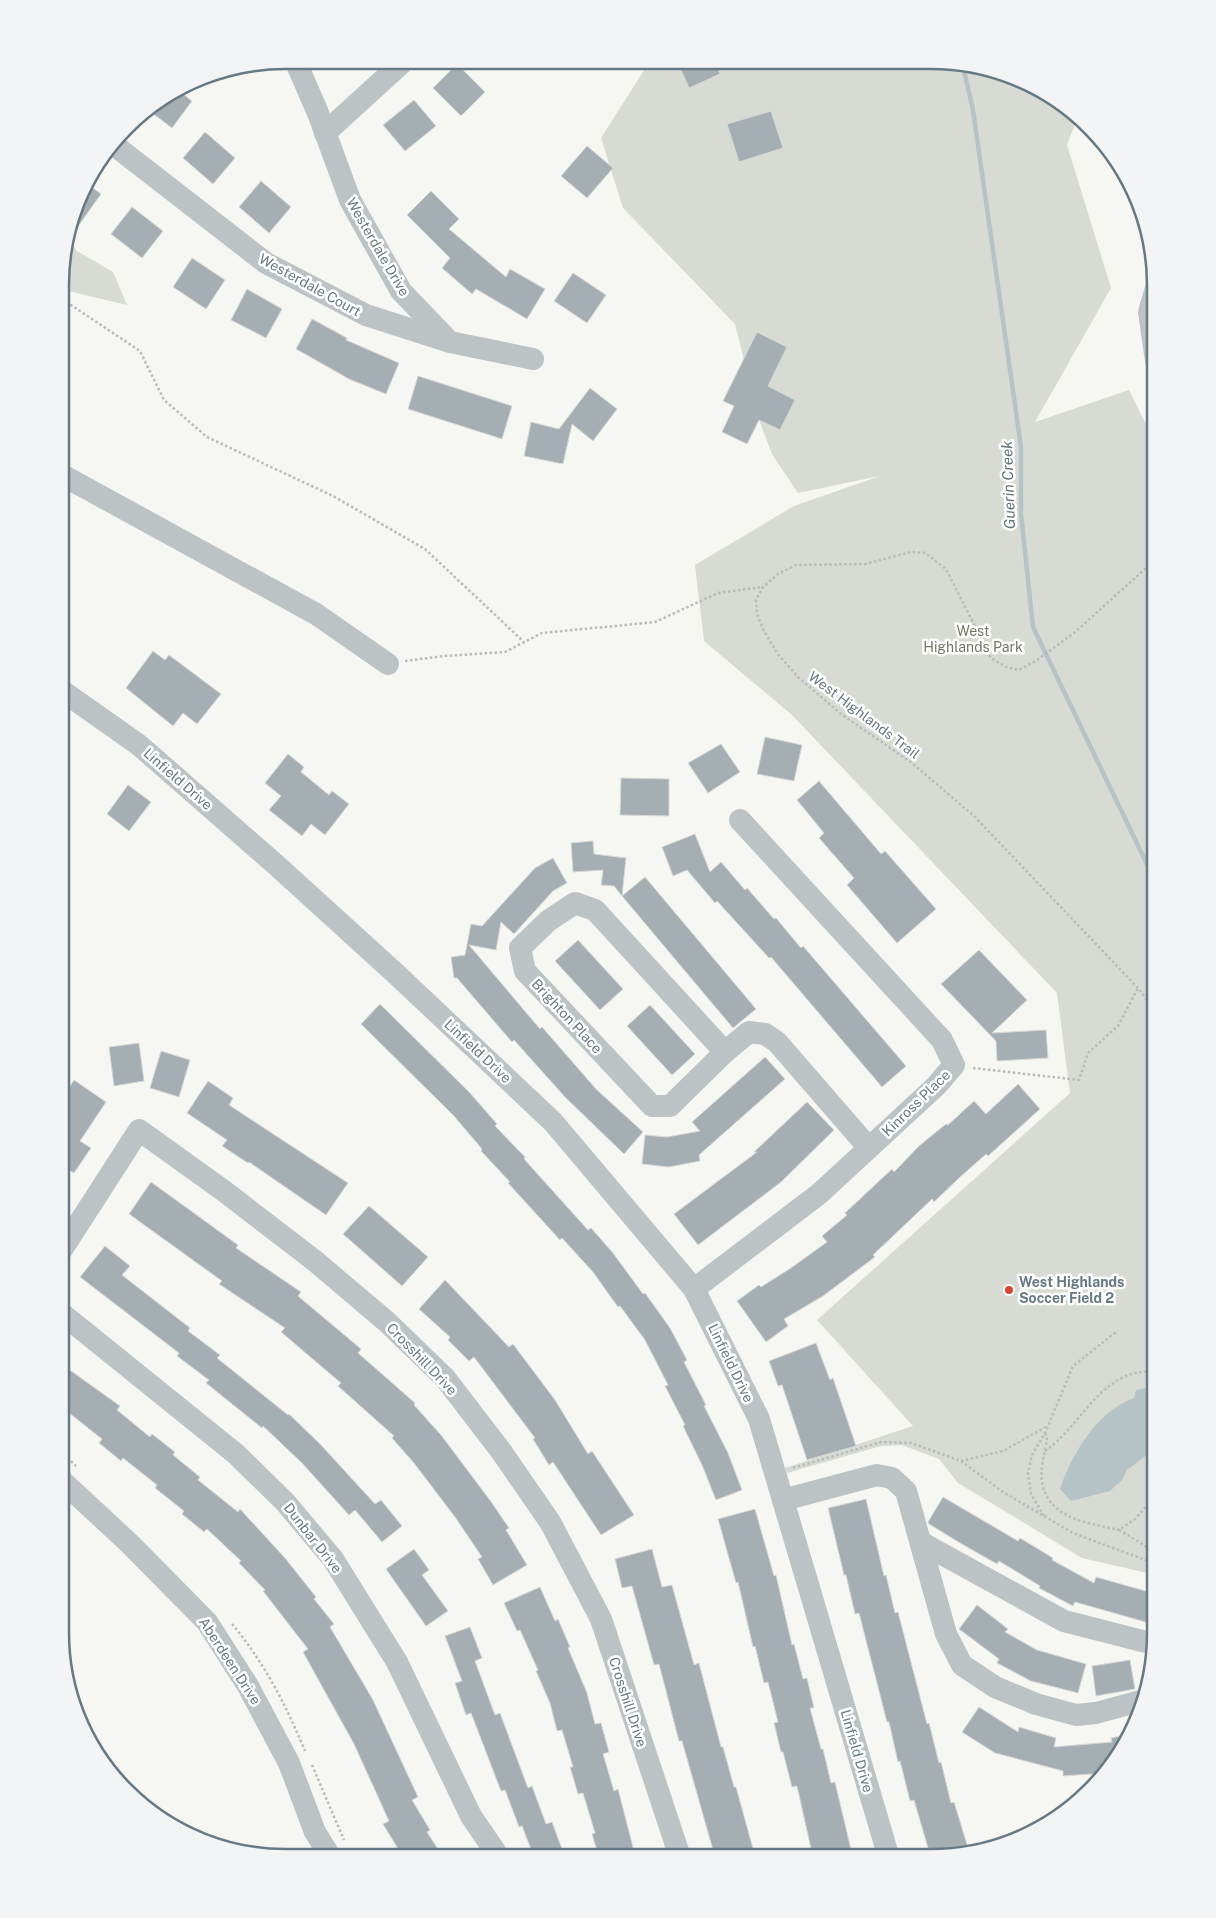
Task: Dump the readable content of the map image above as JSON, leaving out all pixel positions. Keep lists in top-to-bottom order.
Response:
{
  "streets": {
    "street": [
      "Westerdale Drive",
      "Westerdale Court",
      "Linfield Drive",
      "Brighton Place",
      "Kinross Place",
      "Crosshill Drive",
      "Dunbar Drive",
      "Aberdeen Drive"
    ],
    "path": ["West Highlands Trail"]
  },
  "crossings": [
    ["Westerdale Drive", "Westerdale Court"],
    ["Linfield Drive", "Kinross Place"],
    ["Brighton Place", "Kinross Place"]
  ],
  "water": ["Guerin Creek"],
  "parks": ["West Highlands Park"],
  "places": ["West Highlands Soccer Field 2"]
}
